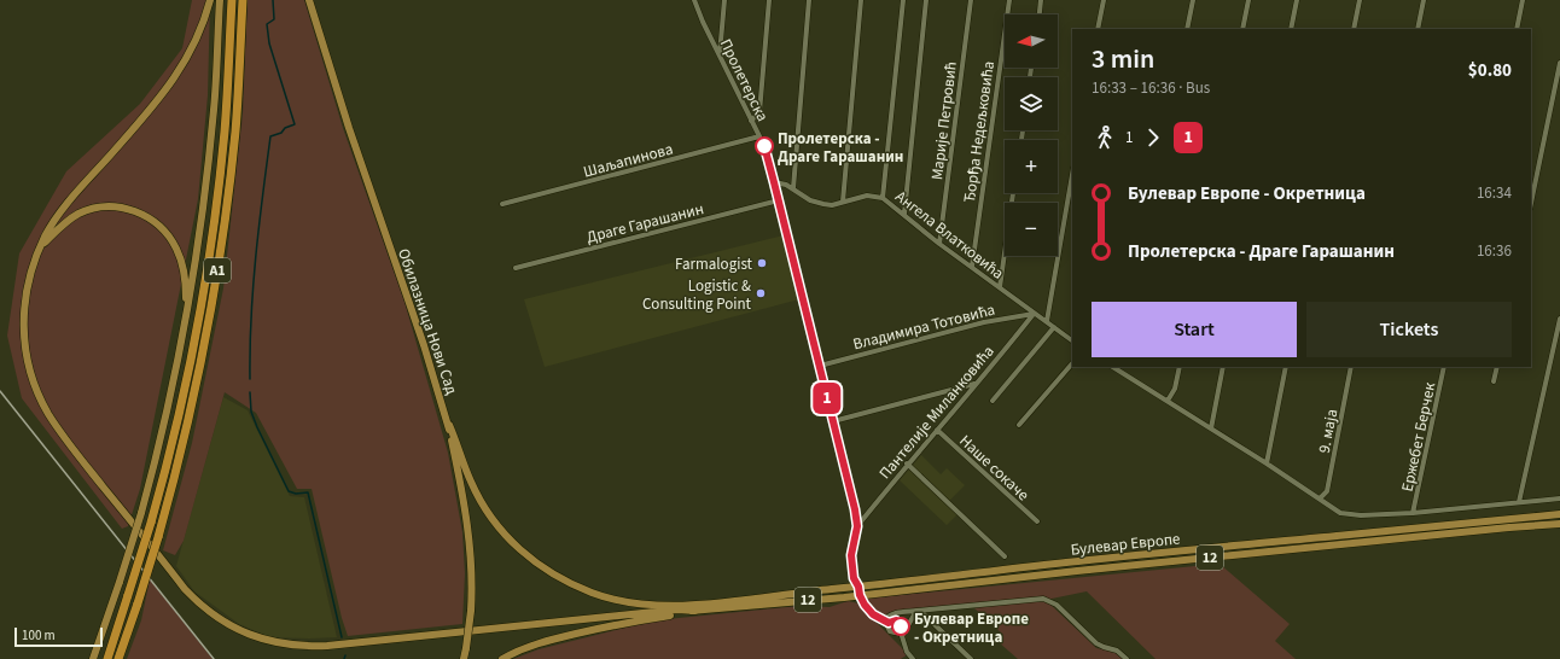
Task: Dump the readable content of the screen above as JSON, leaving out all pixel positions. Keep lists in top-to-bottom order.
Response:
{
  "streets": {
    "highway": ["A1"],
    "main road": ["Обилазница Нови Сад", "Булевар Европе", "12"],
    "street": [
      "Пролетерска",
      "Марије Петровић",
      "Ђорђа Недељковића",
      "Шаљапинова",
      "Драге Гарашанин",
      "Ангела Влатковића",
      "Владимира Тотовића",
      "Пантелије Миланковића",
      "9. маја",
      "Ержебет Берчек",
      "Наше сокаче"
    ]
  },
  "crossings": [
    ["Пролетерска", "Шаљапинова"],
    ["Пролетерска", "Драге Гарашанин"],
    ["Пролетерска", "Ангела Влатковића"],
    ["Пролетерска", "Владимира Тотовића"],
    ["Пролетерска", "Пантелије Миланковића"],
    ["Пролетерска", "Булевар Европе"],
    ["Марије Петровић", "Ангела Влатковића"],
    ["Ђорђа Недељковића", "Ангела Влатковића"],
    ["Ангела Влатковића", "Владимира Тотовића"],
    ["Ангела Влатковића", "Пантелије Миланковића"],
    ["Владимира Тотовића", "Пантелије Миланковића"],
    ["Пантелије Миланковића", "Наше сокаче"]
  ],
  "places": [
    "Пролетерска - Драге Гарашанин",
    "Farmalogist",
    "Logistic & Consulting Point",
    "Булевар Европе - Окретница"
  ],
  "lines": ["bus line 1"],
  "scale_bar": "100 m",
  "north": "left",
  "page": {
    "on_map": "1",
    "map_buttons": ["+", "−"],
    "heading": ["3 min", "16:33 – 16:36 · Bus", "$0.80"],
    "legs": ["1", "1"],
    "list": [
      {
        "name": "Булевар Европе - Окретница",
        "value": "16:34"
      },
      {
        "name": "Пролетерска - Драге Гарашанин",
        "value": "16:36"
      }
    ],
    "buttons": ["Start", "Tickets"],
    "scale": "100 m"
  }
}
